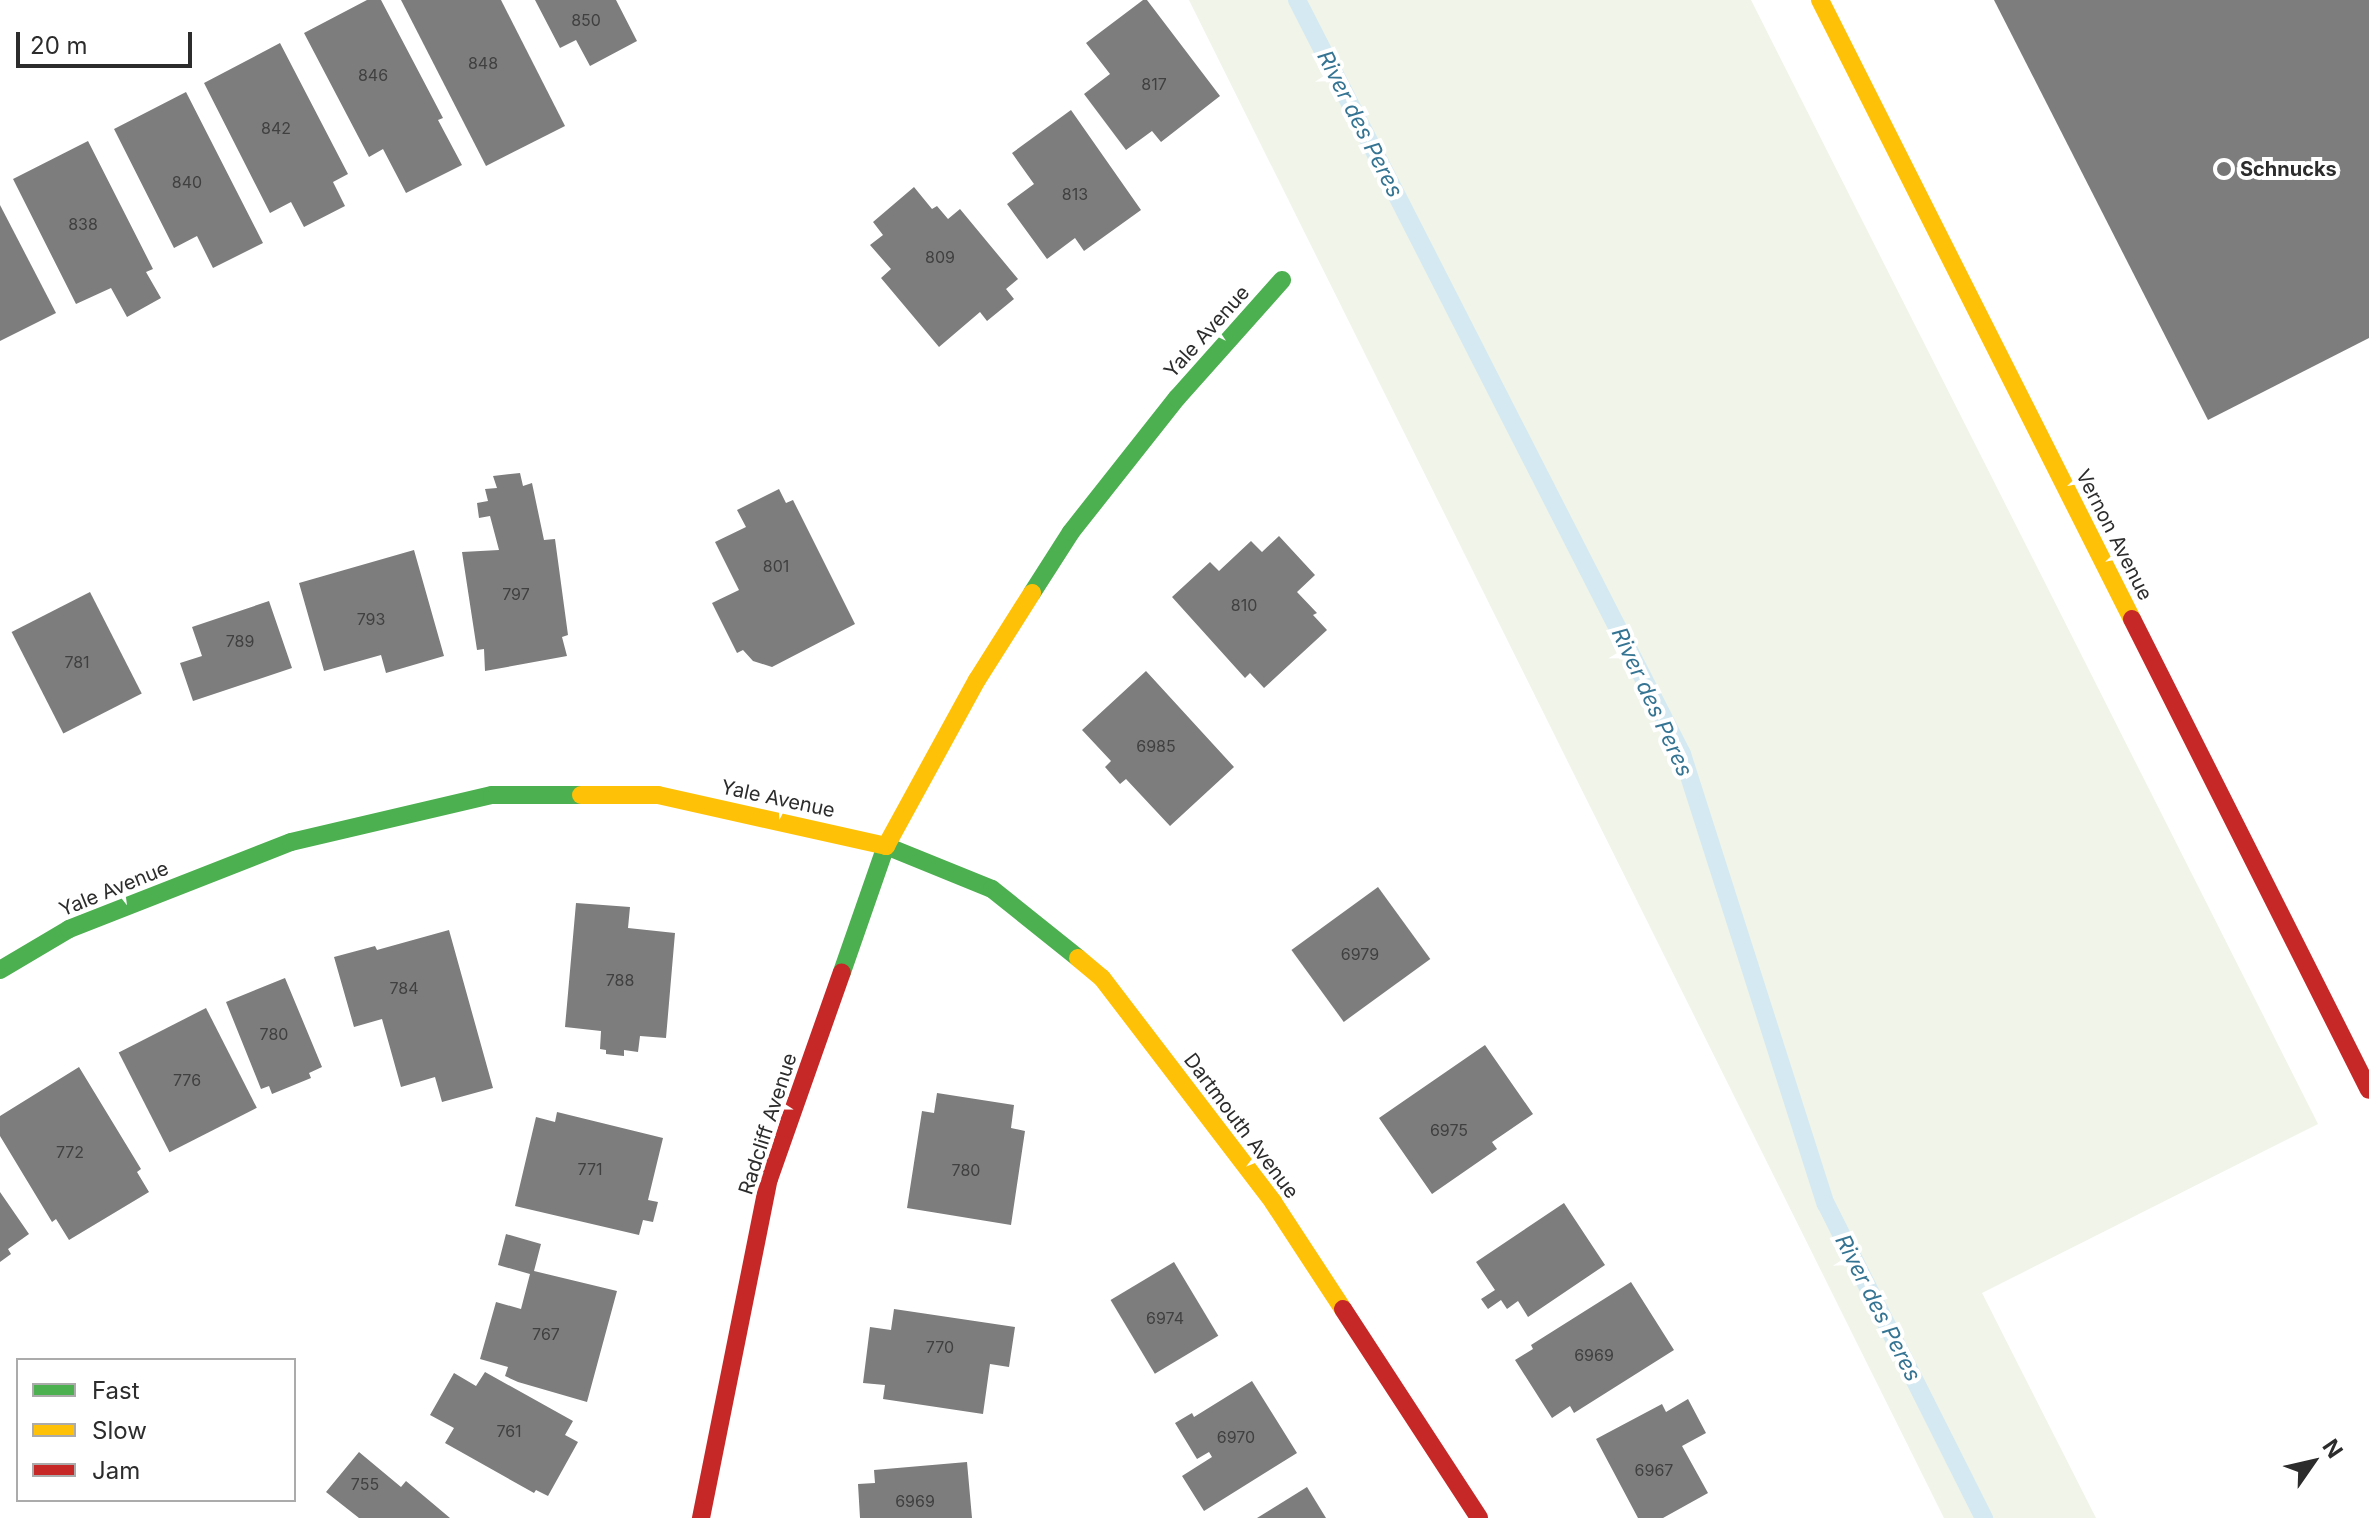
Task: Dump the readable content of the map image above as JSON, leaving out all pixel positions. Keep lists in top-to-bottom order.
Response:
{
  "streets": {
    "street": [
      "Yale Avenue",
      "Vernon Avenue",
      "Radcliff Avenue",
      "Dartmouth Avenue"
    ]
  },
  "crossings": [
    ["Yale Avenue", "Radcliff Avenue"],
    ["Yale Avenue", "Dartmouth Avenue"],
    ["Radcliff Avenue", "Dartmouth Avenue"]
  ],
  "water": ["River des Peres"],
  "places": ["Schnucks"],
  "house_numbers": [
    "850",
    "848",
    "846",
    "817",
    "842",
    "840",
    "813",
    "838",
    "809",
    "801",
    "797",
    "810",
    "793",
    "789",
    "781",
    "6985",
    "6979",
    "788",
    "784",
    "780",
    "776",
    "6975",
    "772",
    "771",
    "780",
    "6974",
    "767",
    "770",
    "6969",
    "761",
    "6970",
    "6967",
    "755",
    "6969"
  ],
  "legend": ["Fast", "Slow", "Jam"],
  "scale_bar": "20 m",
  "north": "top right"
}
